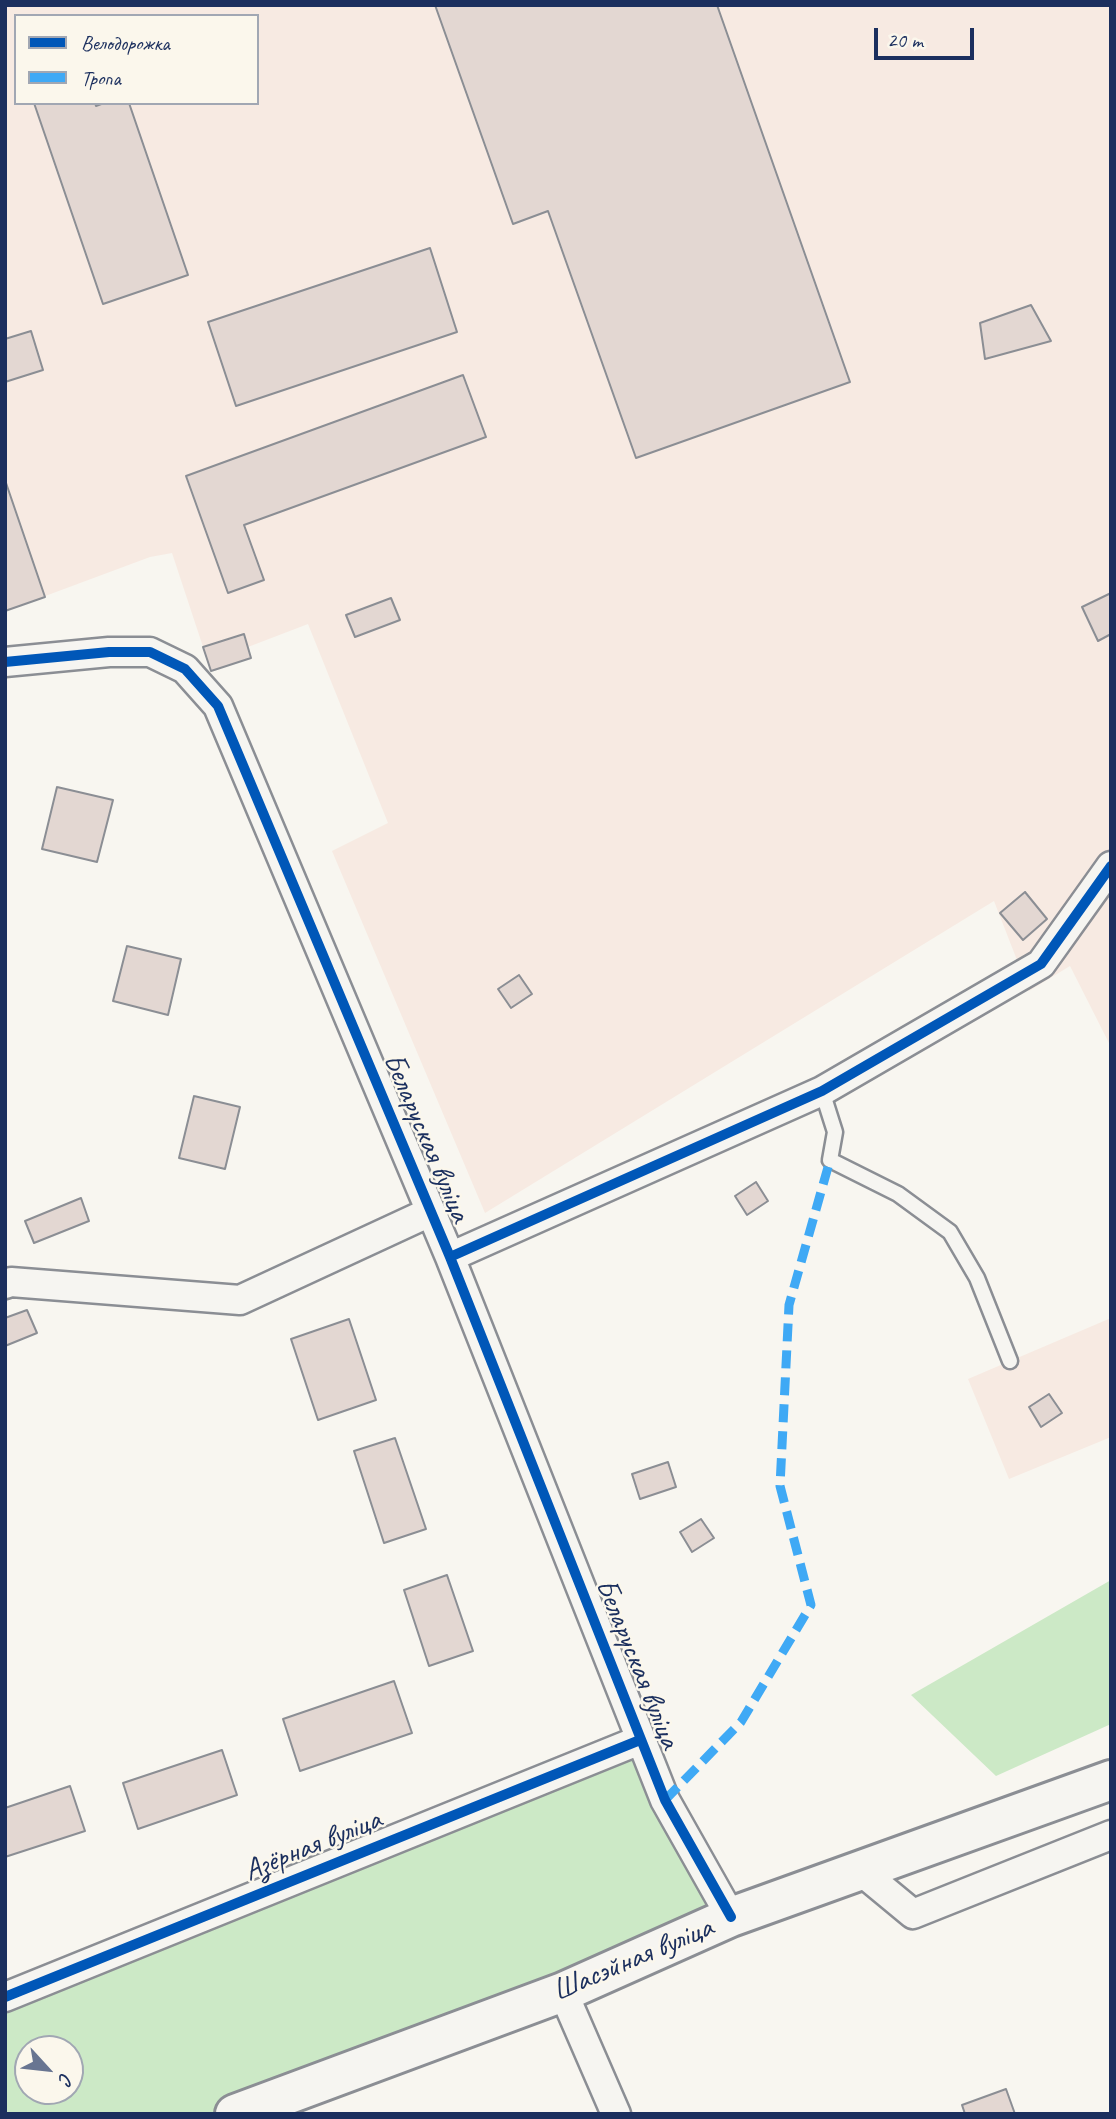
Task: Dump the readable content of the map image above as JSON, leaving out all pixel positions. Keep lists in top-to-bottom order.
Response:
{
  "streets": {
    "main road": ["Шасэйная вуліца"],
    "street": ["Беларуская вуліца", "Азёрная вуліца"]
  },
  "crossings": [
    ["Беларуская вуліца", "Азёрная вуліца"],
    ["Беларуская вуліца", "Шасэйная вуліца"]
  ],
  "legend": ["Велодорожка", "Тропа"],
  "scale_bar": "20 m",
  "north": "bottom right"
}
